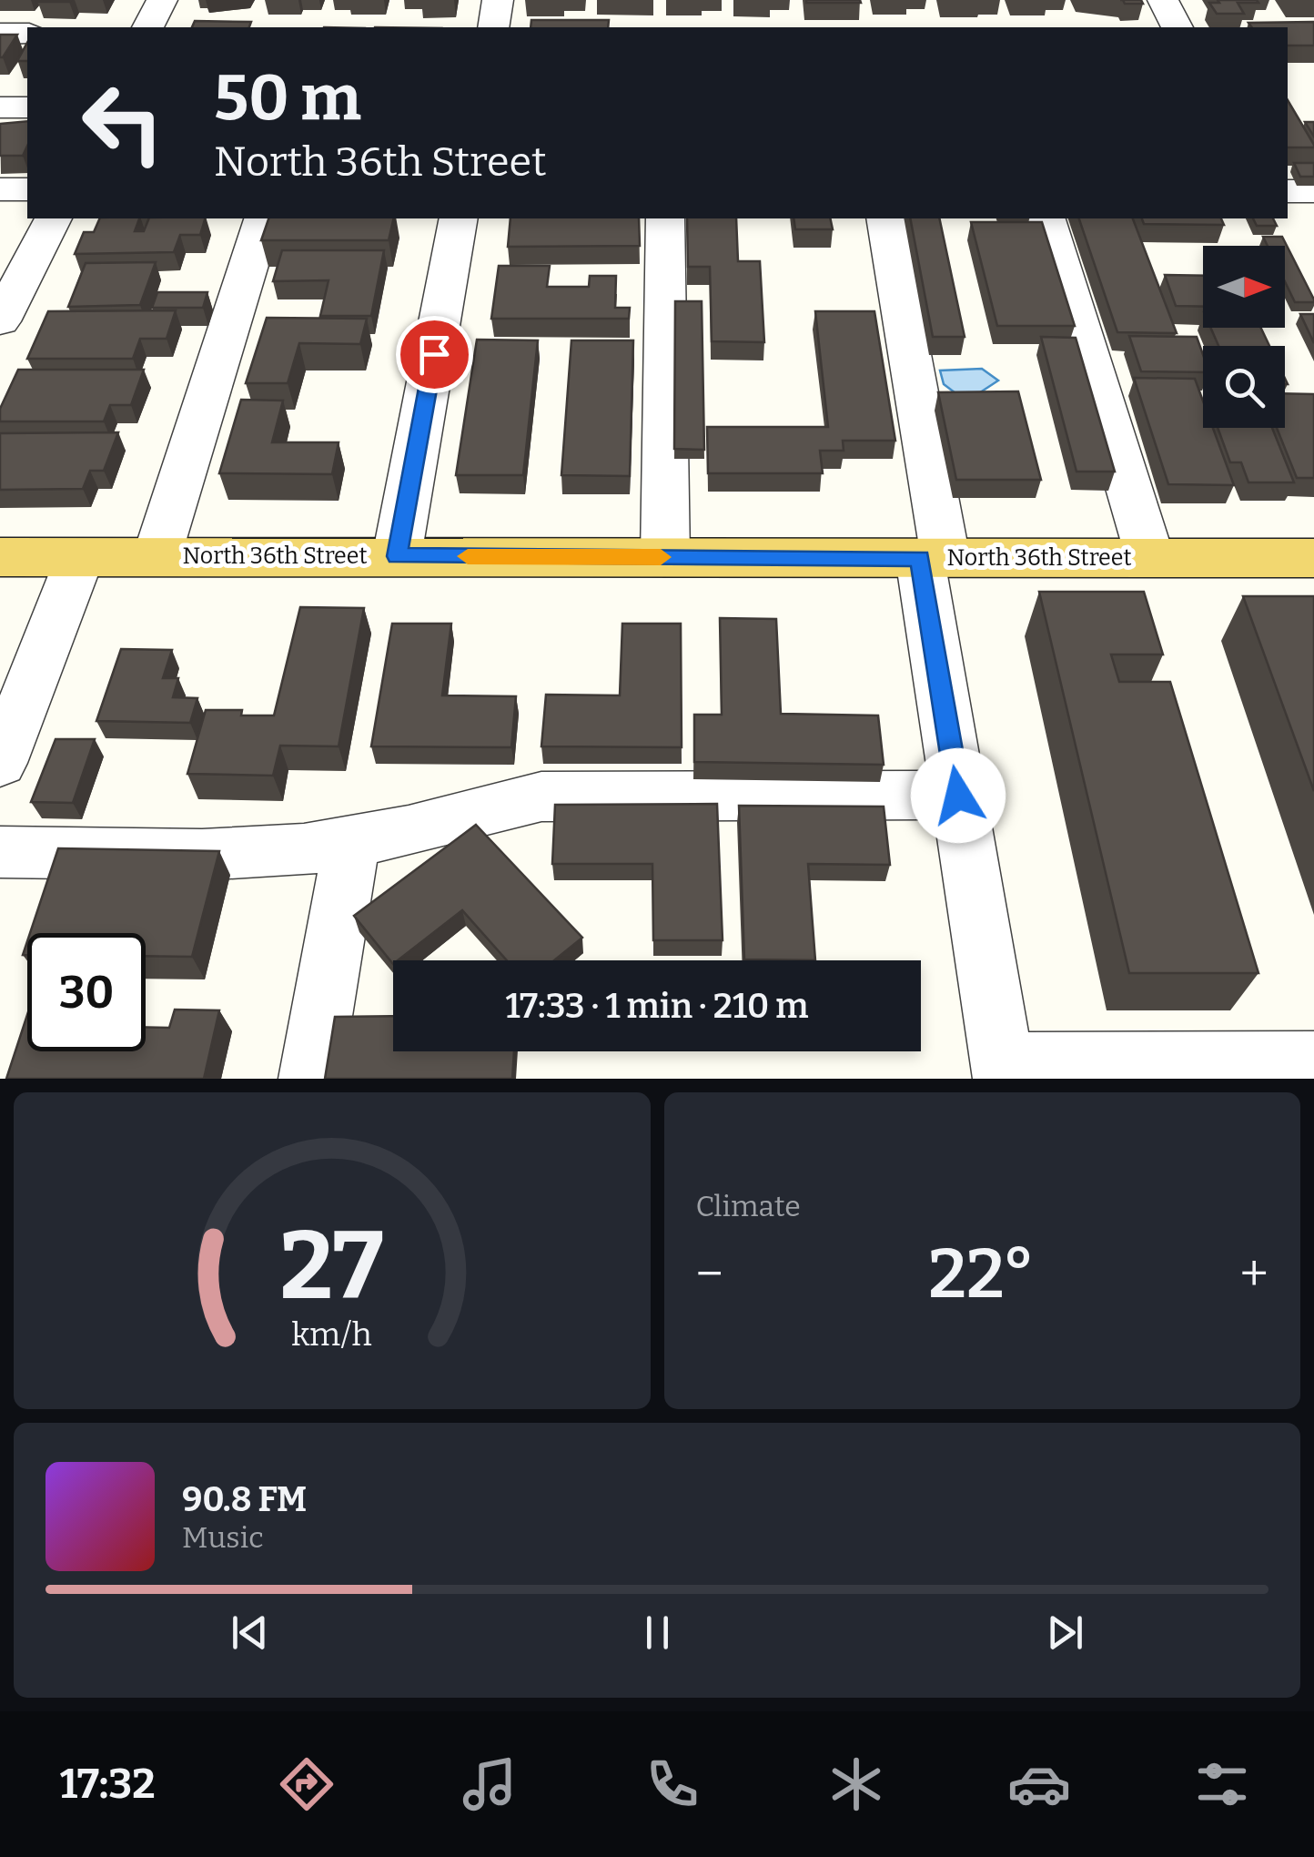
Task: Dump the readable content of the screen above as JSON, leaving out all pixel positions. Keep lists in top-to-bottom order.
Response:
{
  "streets": {
    "main road": ["North 36th Street"]
  },
  "north": "right",
  "page": {
    "turn": ["50 m", "North 36th Street"],
    "limit": "30",
    "trip": "17:33 · 1 min · 210 m",
    "tile": "Climate",
    "heat": ["−", "22°", "+"],
    "song": ["90.8 FM", "Music"],
    "tabs": "17:32",
    "gauge": ["27", "km/h"]
  }
}
